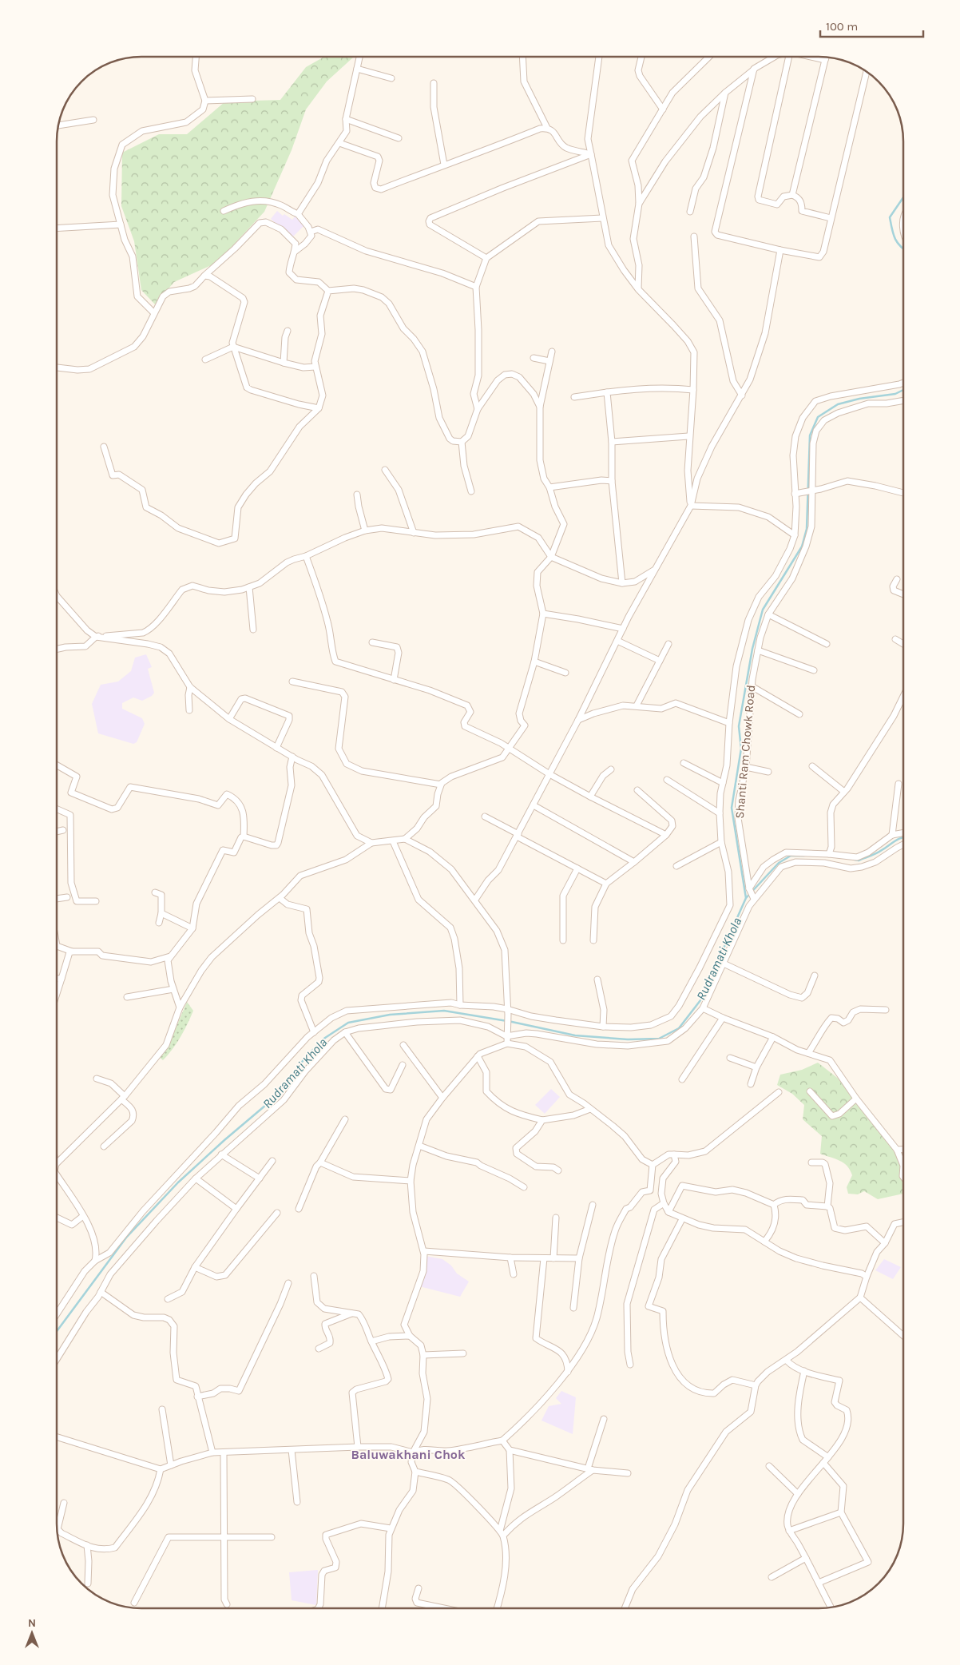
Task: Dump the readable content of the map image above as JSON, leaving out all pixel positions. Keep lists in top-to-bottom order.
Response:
{
  "streets": {
    "street": ["Shanti Ram Chowk Road"]
  },
  "districts": ["Baluwakhani Chok"],
  "water": ["Rudramati Khola"],
  "scale_bar": "100 m",
  "north": "top"
}
